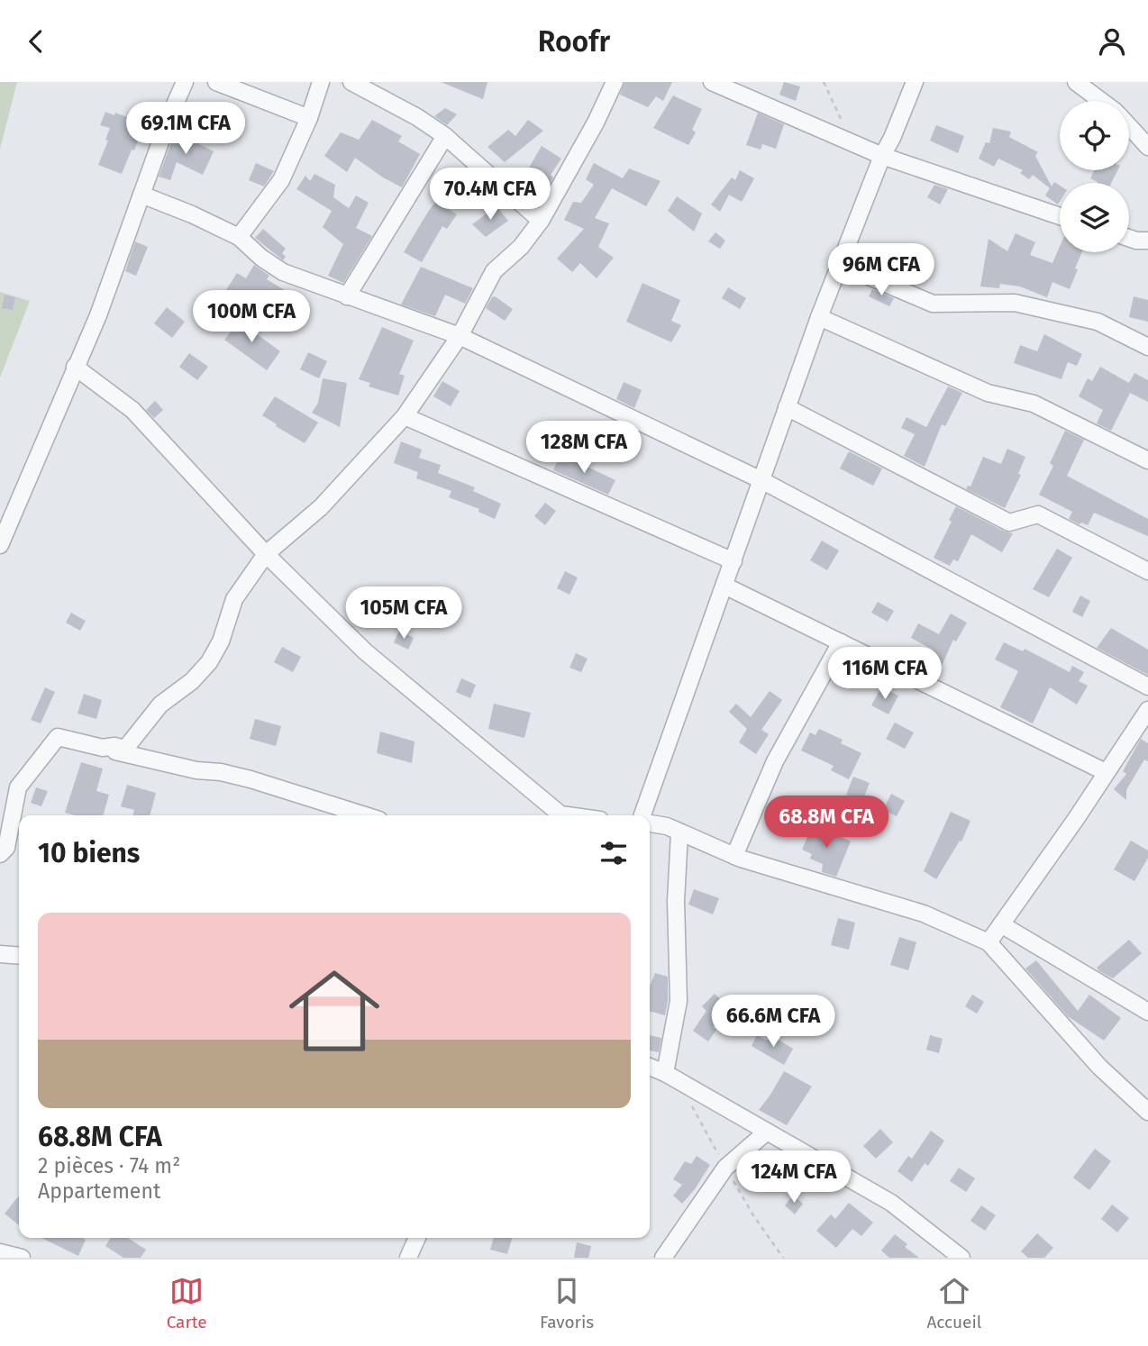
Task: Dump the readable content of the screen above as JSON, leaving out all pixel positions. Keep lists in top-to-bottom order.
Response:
{
  "page": {
    "header": "Roofr",
    "price": [
      "69.1M CFA",
      "70.4M CFA",
      "96M CFA",
      "100M CFA",
      "128M CFA",
      "105M CFA",
      "116M CFA",
      "68.8M CFA",
      "66.6M CFA",
      "124M CFA"
    ],
    "heading": "10 biens",
    "list": [
      {
        "name": "68.8M CFA",
        "note": "2 pièces · 74 m² · Appartement"
      }
    ],
    "tabs": ["Carte", "Favoris", "Accueil"]
  }
}
